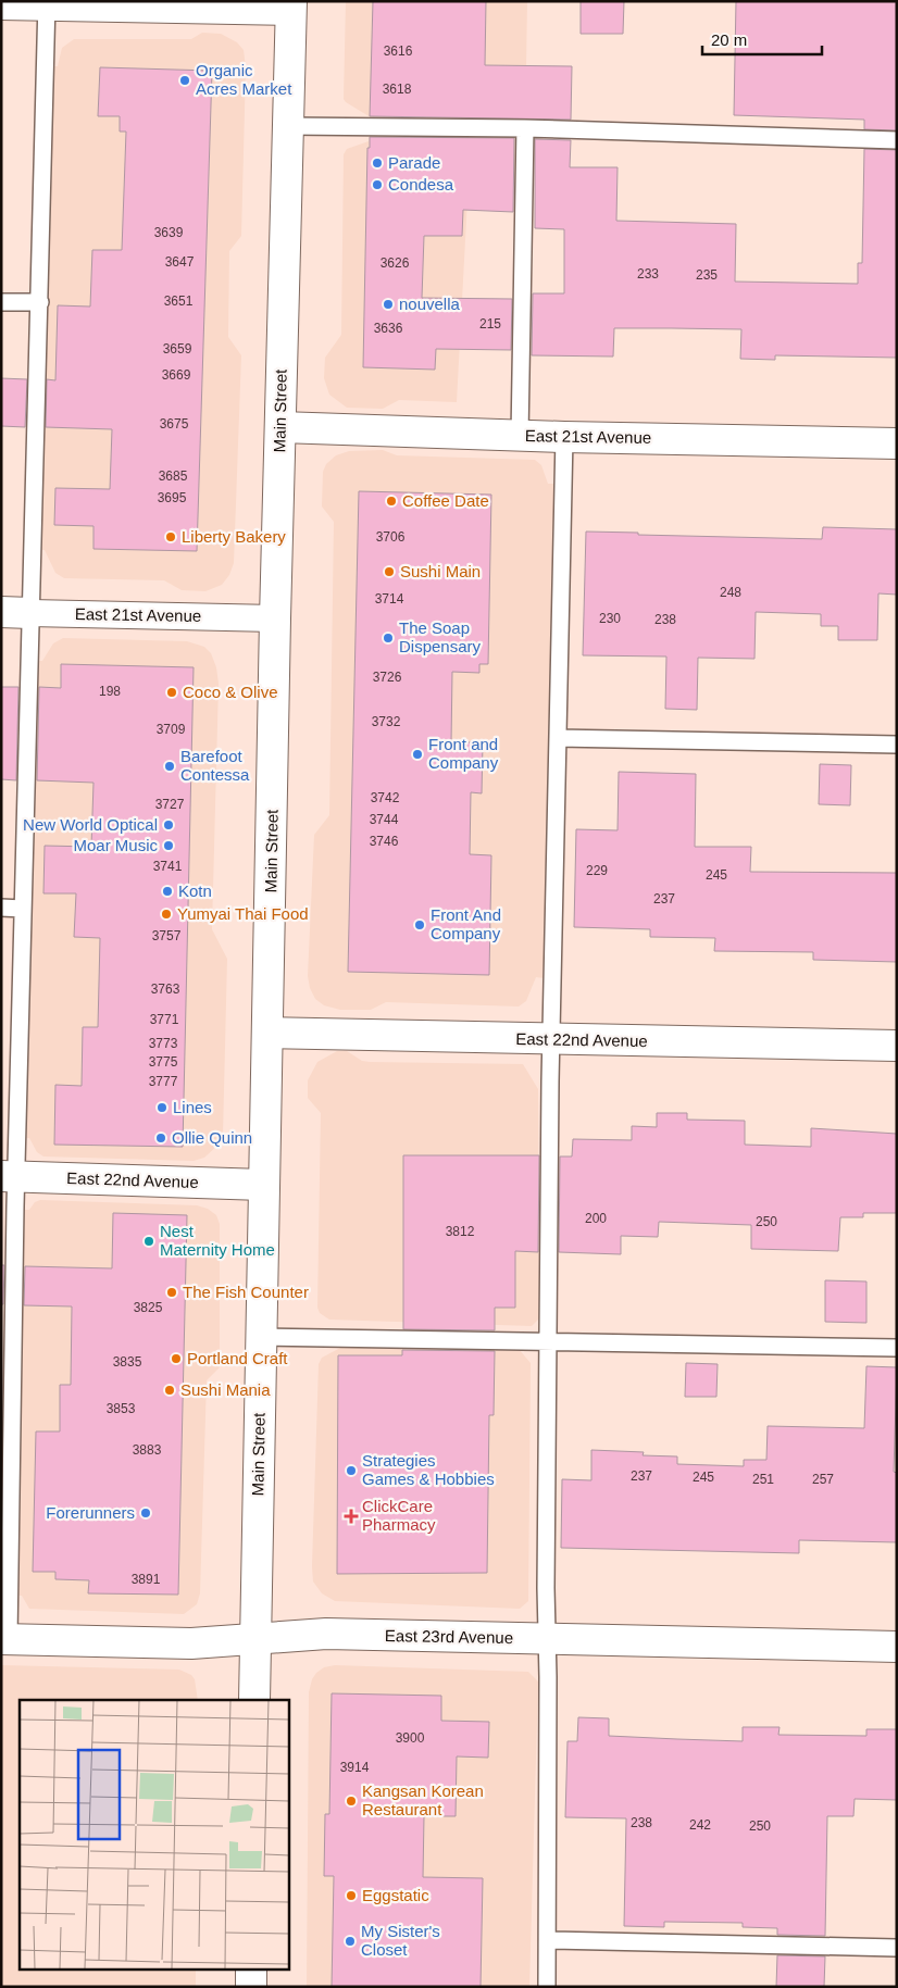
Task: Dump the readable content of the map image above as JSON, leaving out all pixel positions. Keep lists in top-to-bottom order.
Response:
{
  "streets": {
    "street": [
      "Main Street",
      "East 21st Avenue",
      "East 22nd Avenue",
      "East 23rd Avenue"
    ]
  },
  "crossings": [
    ["Main Street", "East 21st Avenue"],
    ["Main Street", "East 22nd Avenue"],
    ["Main Street", "East 23rd Avenue"]
  ],
  "places": {
    "other": [
      "Organic Acres Market",
      "Parade",
      "Condesa",
      "nouvella",
      "Coffee Date",
      "Liberty Bakery",
      "Sushi Main",
      "The Soap Dispensary",
      "Coco & Olive",
      "Front and Company",
      "Barefoot Contessa",
      "New World Optical",
      "Moar Music",
      "Kotn",
      "Yumyai Thai Food",
      "Front And Company",
      "Lines",
      "Ollie Quinn",
      "Nest Maternity Home",
      "The Fish Counter",
      "Portland Craft",
      "Sushi Mania",
      "Strategies Games & Hobbies",
      "Forerunners",
      "Kangsan Korean Restaurant",
      "Eggstatic",
      "My Sister's Closet"
    ],
    "health": ["ClickCare Pharmacy"]
  },
  "house_numbers": [
    "3616",
    "3618",
    "3639",
    "3647",
    "3626",
    "233",
    "235",
    "3651",
    "215",
    "3636",
    "3659",
    "3669",
    "3675",
    "3685",
    "3695",
    "3706",
    "248",
    "3714",
    "230",
    "238",
    "3726",
    "198",
    "3732",
    "3709",
    "3742",
    "3727",
    "3744",
    "3746",
    "3741",
    "229",
    "245",
    "237",
    "3757",
    "3763",
    "3771",
    "3773",
    "3775",
    "3777",
    "200",
    "250",
    "3812",
    "3825",
    "3835",
    "3853",
    "3883",
    "237",
    "245",
    "251",
    "257",
    "3891",
    "3900",
    "3914",
    "238",
    "242",
    "250"
  ],
  "scale_bar": "20 m"
}
